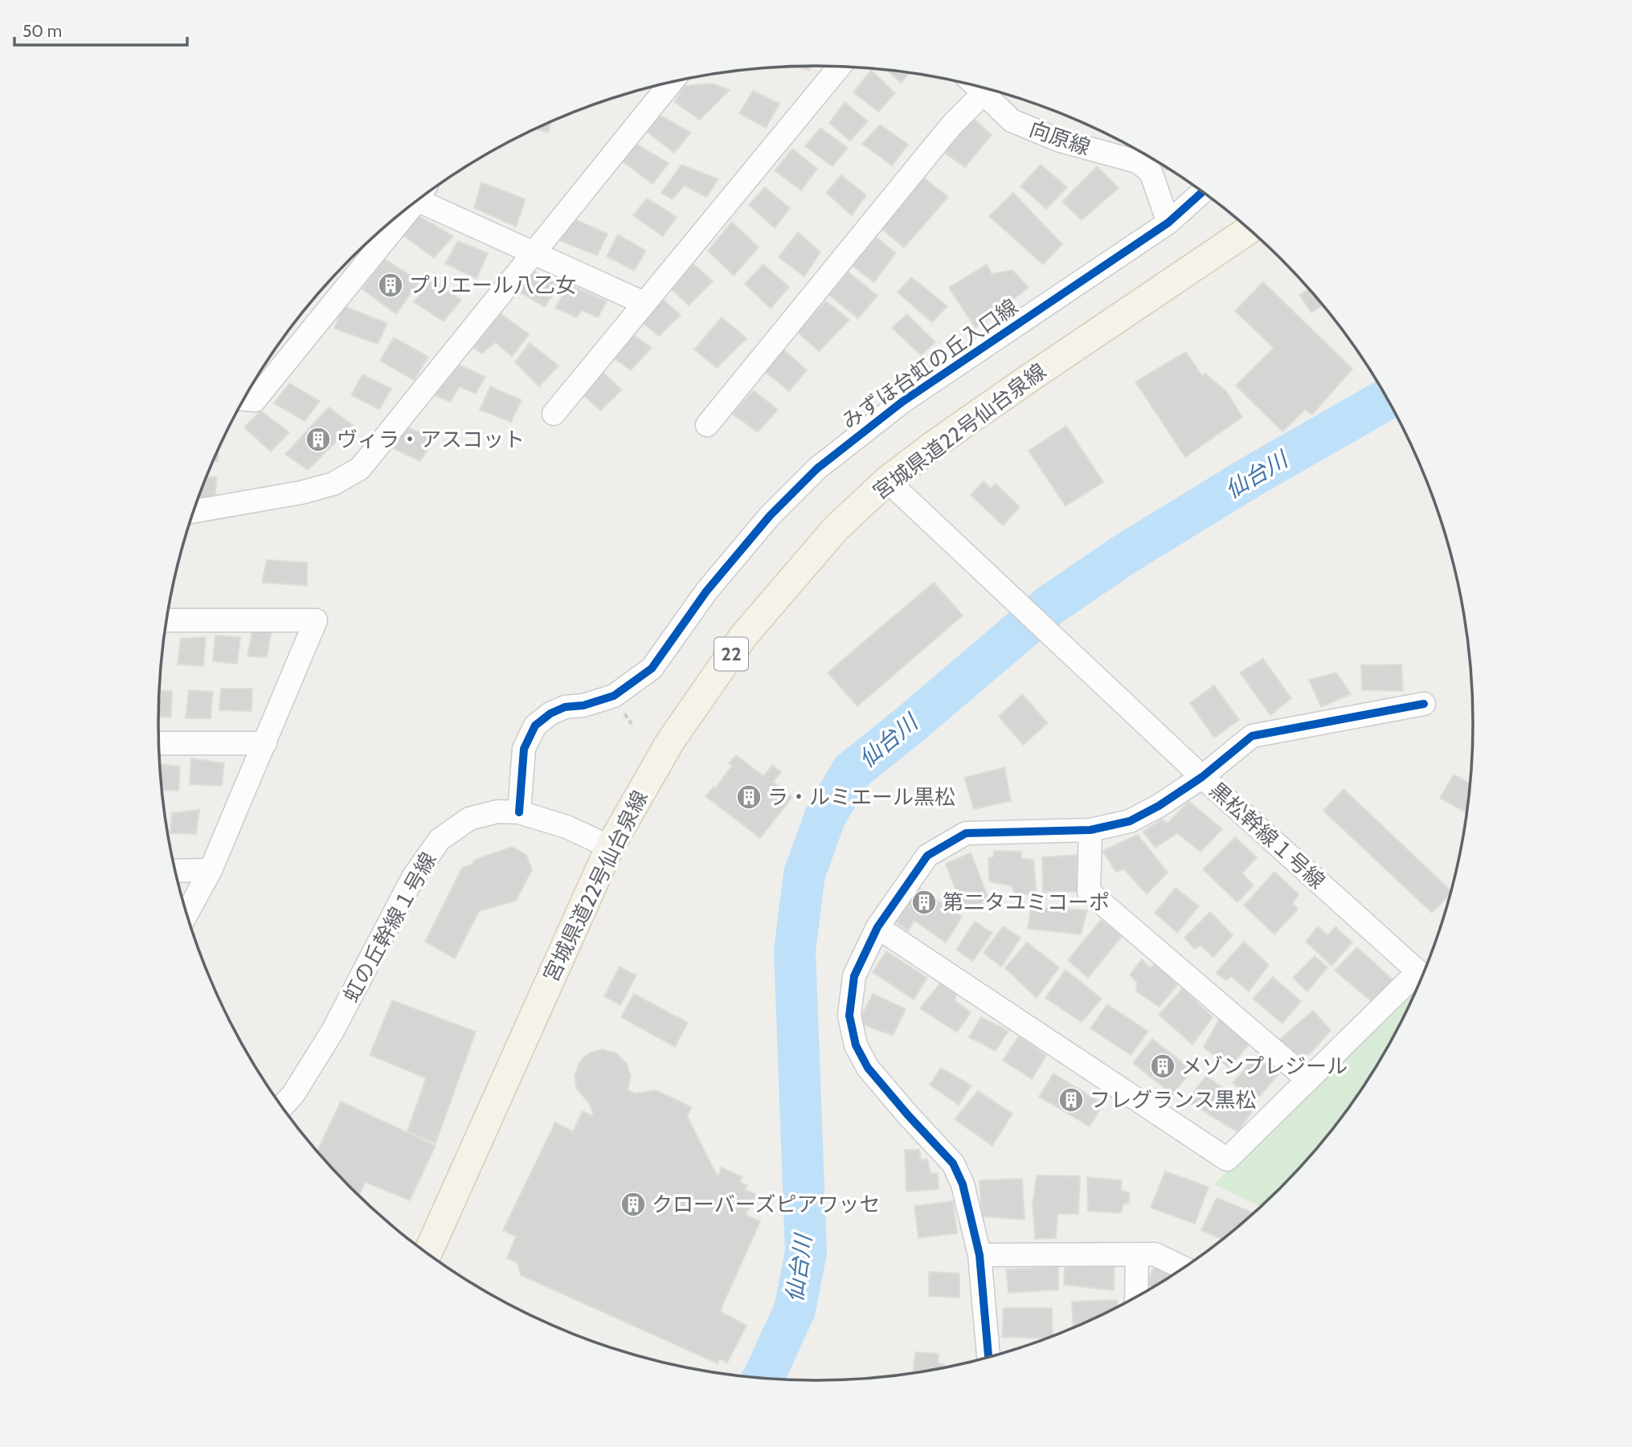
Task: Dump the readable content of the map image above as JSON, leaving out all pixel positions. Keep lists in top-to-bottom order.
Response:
{
  "streets": {
    "main road": ["宮城県道22号仙台泉線", "22"],
    "street": [
      "向原線",
      "みずほ台虹の丘入口線",
      "黒松幹線１号線",
      "虹の丘幹線１号線"
    ]
  },
  "crossings": [
    ["向原線", "みずほ台虹の丘入口線"],
    ["みずほ台虹の丘入口線", "虹の丘幹線１号線"],
    ["宮城県道22号仙台泉線", "黒松幹線１号線"],
    ["宮城県道22号仙台泉線", "虹の丘幹線１号線"]
  ],
  "water": ["仙台川"],
  "places": {
    "building": [
      "プリエール八乙女",
      "ヴィラ・アスコット",
      "ラ・ルミエール黒松",
      "第二タユミコーポ",
      "メゾンプレジール",
      "フレグランス黒松",
      "クローバーズピアワッセ"
    ]
  },
  "scale_bar": "50 m"
}
